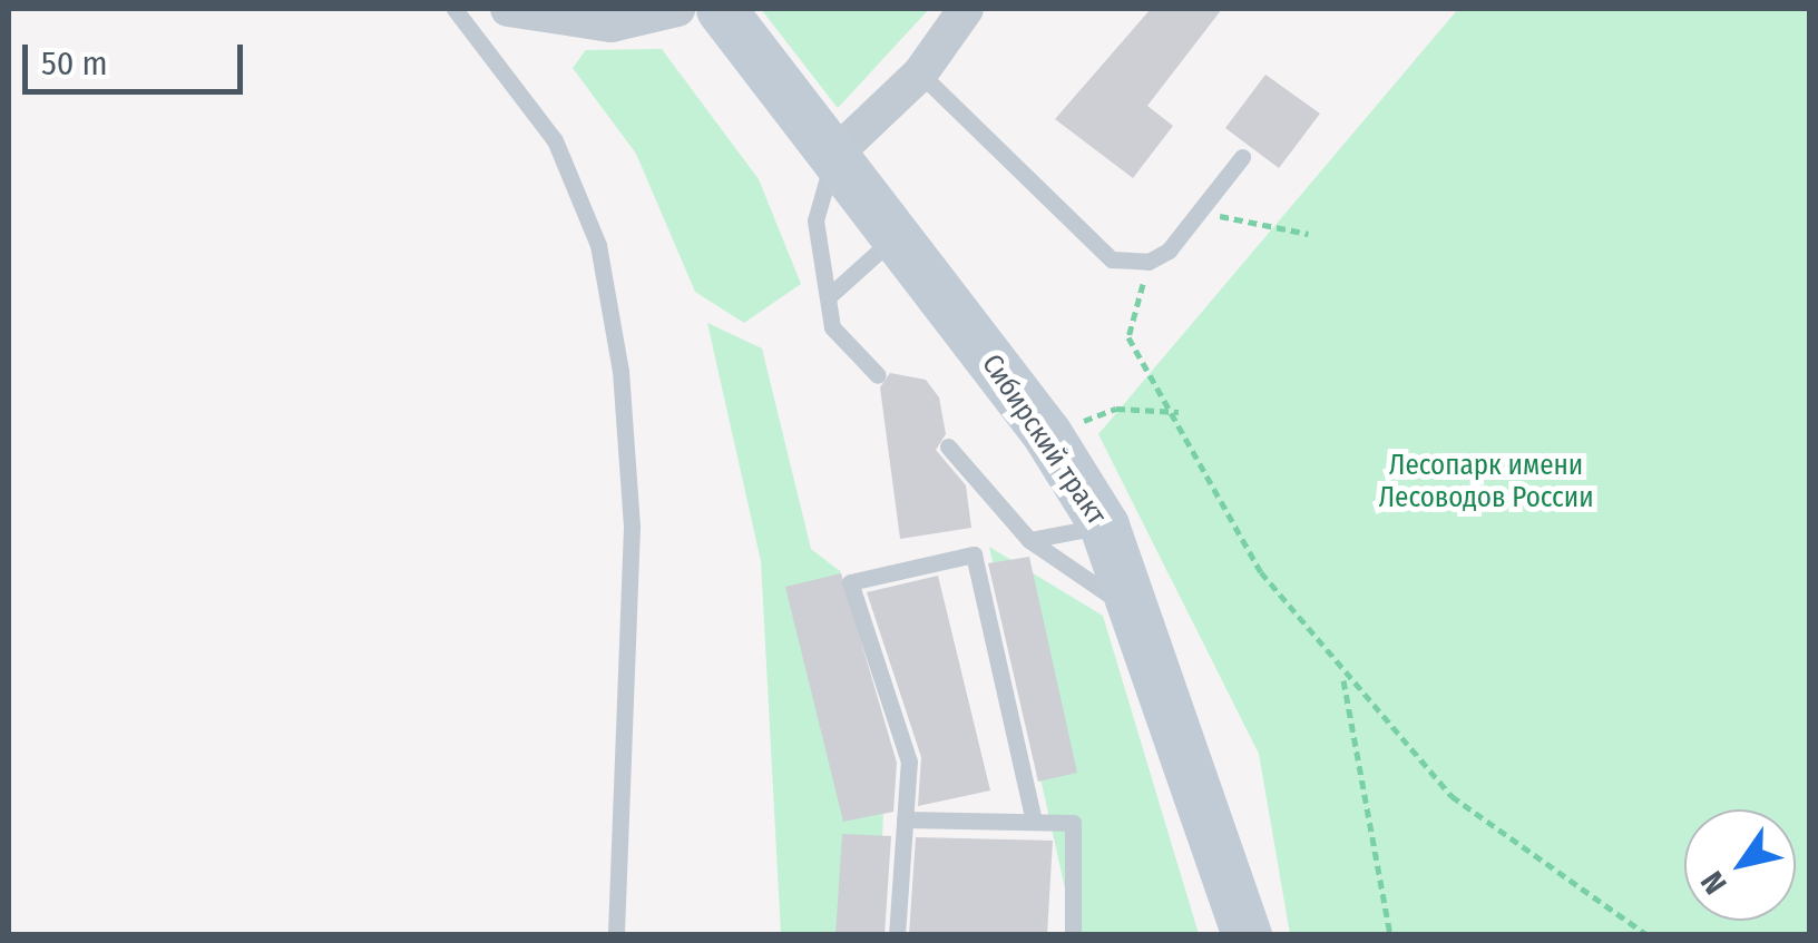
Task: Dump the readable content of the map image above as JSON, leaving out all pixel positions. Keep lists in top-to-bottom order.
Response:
{
  "streets": {
    "main road": ["Сибирский тракт"]
  },
  "parks": ["Лесопарк имени Лесоводов России"],
  "scale_bar": "50 m",
  "north": "bottom left"
}
